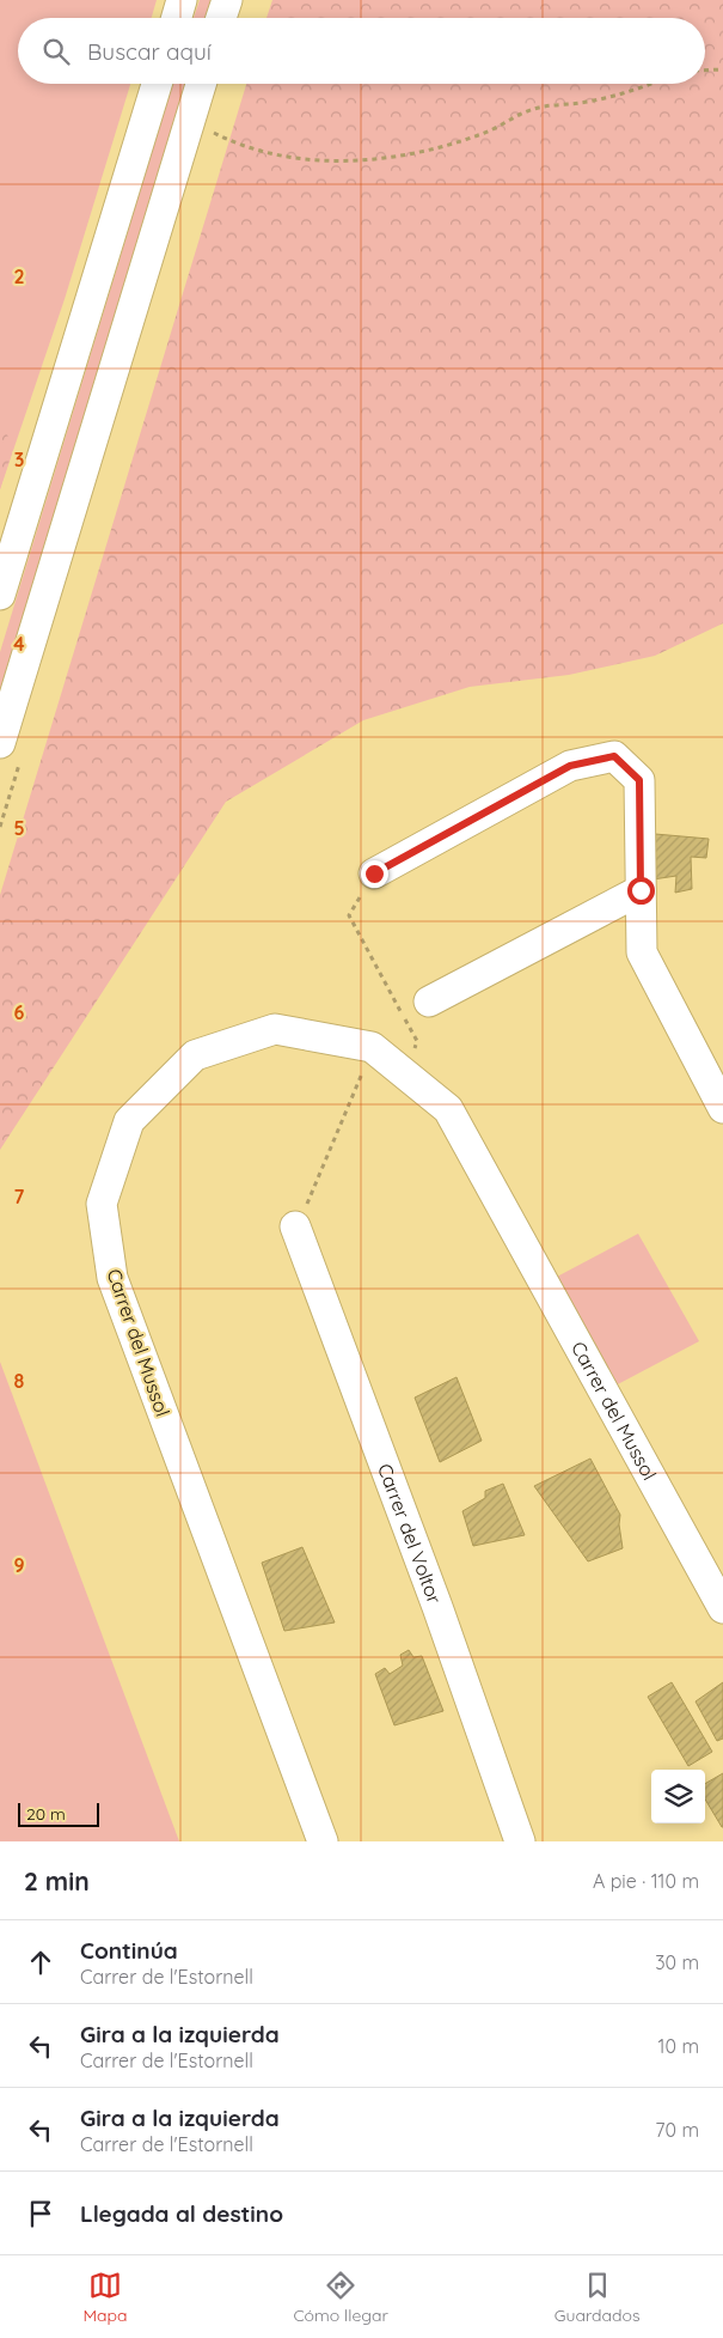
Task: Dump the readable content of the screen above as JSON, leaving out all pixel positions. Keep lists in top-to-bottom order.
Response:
{
  "streets": {
    "street": ["Carrer del Mussol", "Carrer del Voltor"]
  },
  "scale_bar": "20 m",
  "page": {
    "search": "Buscar aquí",
    "scale": "20 m",
    "heading": ["2 min", "A pie · 110 m"],
    "list": [
      ["Continúa", "Carrer de l'Estornell", "30 m"],
      ["Gira a la izquierda", "Carrer de l'Estornell", "10 m"],
      ["Gira a la izquierda", "Carrer de l'Estornell", "70 m"],
      "Llegada al destino"
    ],
    "nav": ["Mapa", "Cómo llegar", "Guardados"]
  },
  "grid": {
    "rows": [
      "2",
      "3",
      "4",
      "5",
      "6",
      "7",
      "8",
      "9"
    ]
  }
}
